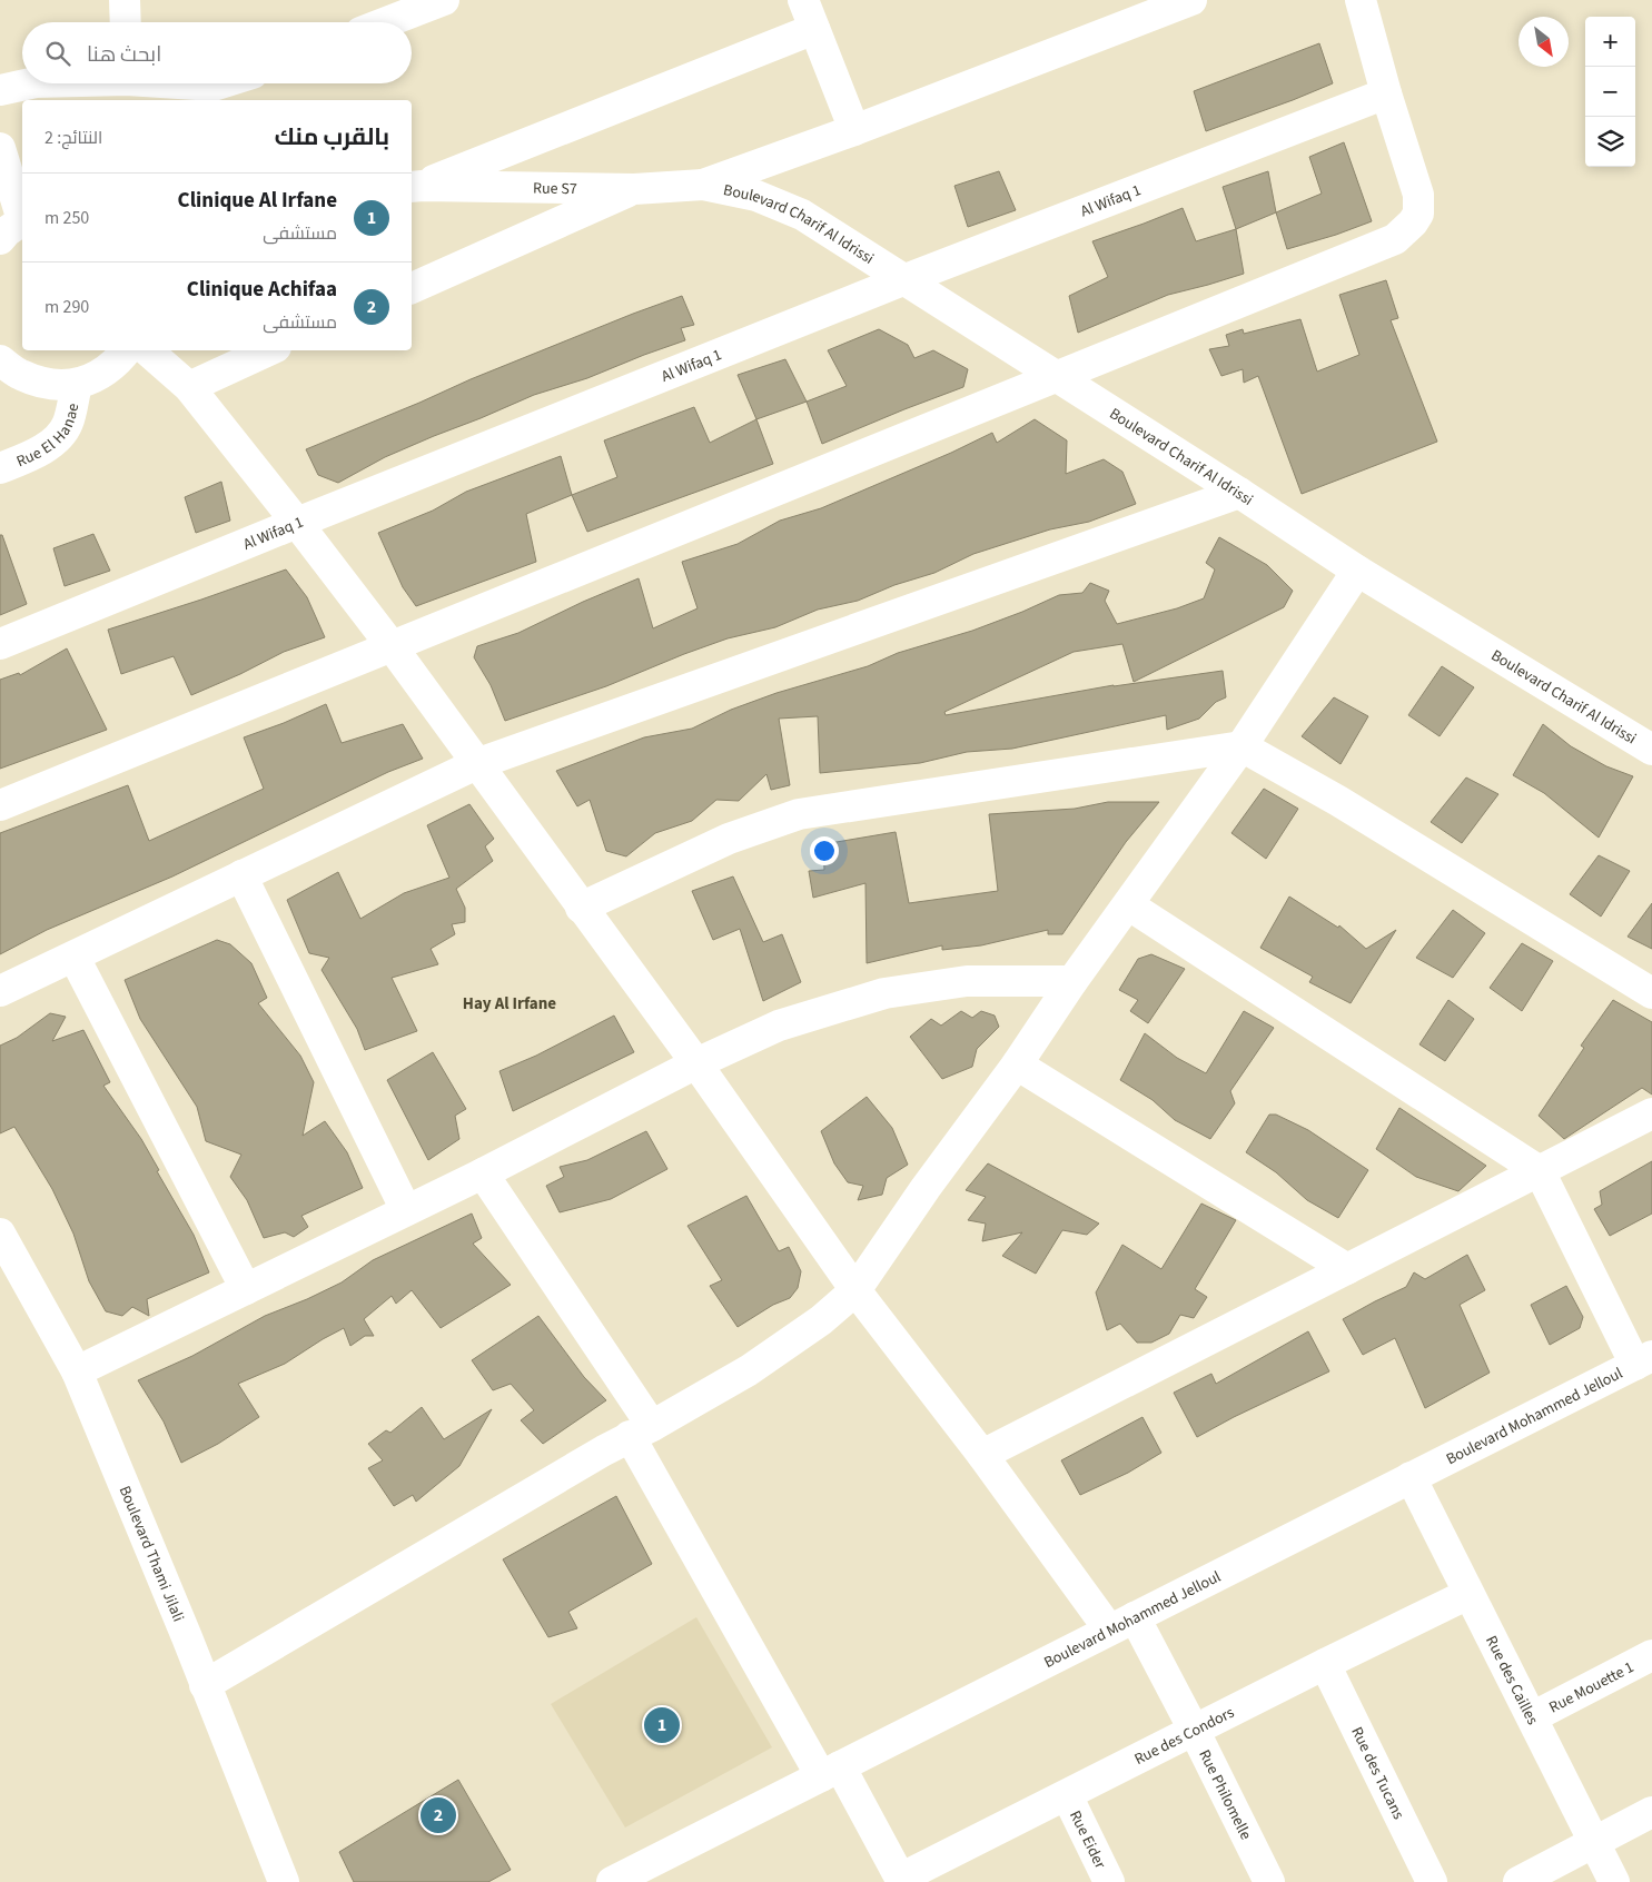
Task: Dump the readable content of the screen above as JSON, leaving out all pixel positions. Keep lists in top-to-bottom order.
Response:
{
  "streets": {
    "street": [
      "Rue S7",
      "Al Wifaq 1",
      "Boulevard Charif Al Idrissi",
      "Rue El Hanae",
      "Boulevard Mohammed Jelloul",
      "Boulevard Thami Jilali",
      "Rue des Cailles",
      "Rue Mouette 1",
      "Rue des Condors",
      "Rue des Tucans",
      "Rue Philomelle",
      "Rue Eider"
    ]
  },
  "crossings": [
    ["Rue S7", "Boulevard Charif Al Idrissi"],
    ["Al Wifaq 1", "Boulevard Charif Al Idrissi"],
    ["Al Wifaq 1", "Rue Philomelle"],
    ["Boulevard Mohammed Jelloul", "Rue des Cailles"],
    ["Boulevard Mohammed Jelloul", "Rue Philomelle"],
    ["Rue des Cailles", "Rue Mouette 1"],
    ["Rue des Cailles", "Rue des Condors"],
    ["Rue des Condors", "Rue des Tucans"],
    ["Rue des Condors", "Rue Philomelle"],
    ["Rue des Condors", "Rue Eider"]
  ],
  "districts": ["Hay Al Irfane"],
  "north": "bottom right",
  "page": {
    "map_buttons": ["+", "−"],
    "search": "ابحث هنا",
    "heading": ["بالقرب منك", "النتائج: 2"],
    "list": [
      {
        "mark": "1",
        "name": "Clinique Al Irfane",
        "note": "مستشفى",
        "value": "250 m"
      },
      {
        "mark": "2",
        "name": "Clinique Achifaa",
        "note": "مستشفى",
        "value": "290 m"
      }
    ],
    "pins": ["1", "2"]
  }
}
